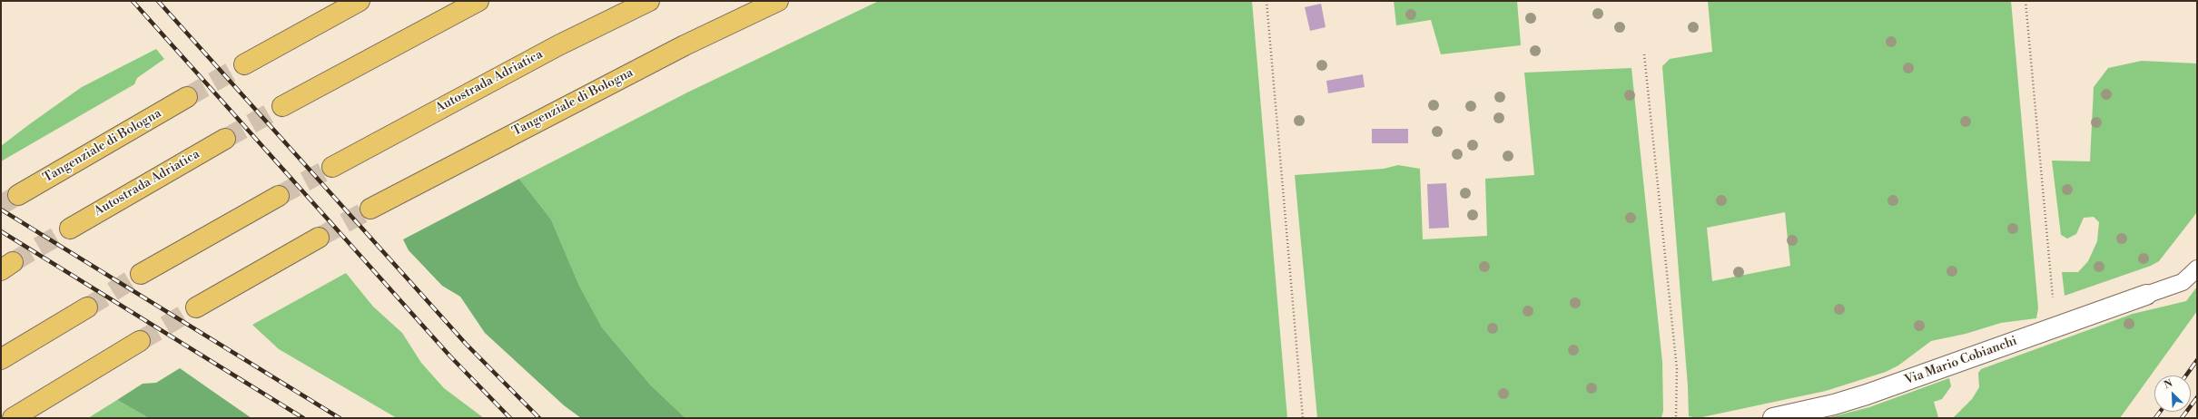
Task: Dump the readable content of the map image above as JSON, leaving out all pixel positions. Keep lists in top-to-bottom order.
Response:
{
  "streets": {
    "highway": ["Autostrada Adriatica", "Tangenziale di Bologna"],
    "street": ["Via Mario Cobianchi"]
  },
  "north": "top left"
}
